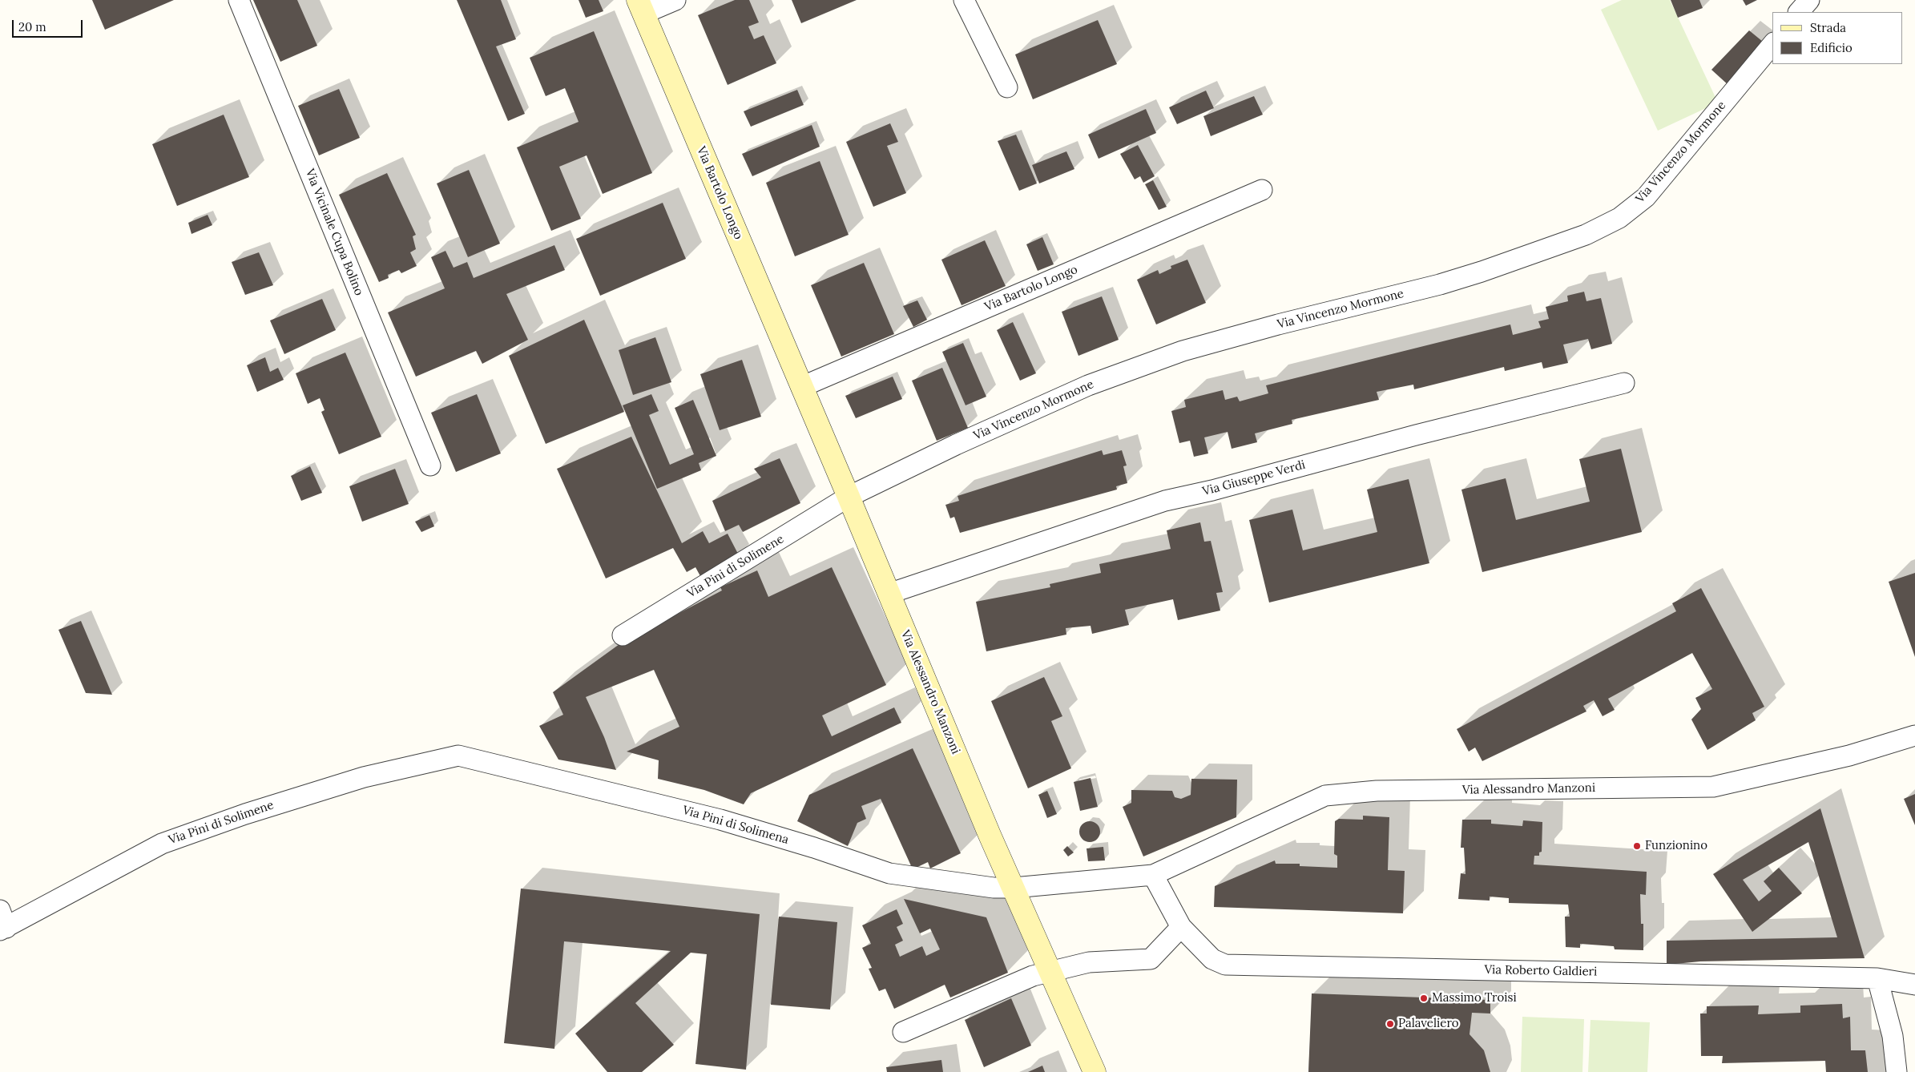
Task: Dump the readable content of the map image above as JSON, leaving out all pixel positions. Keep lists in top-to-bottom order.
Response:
{
  "streets": {
    "street": [
      "Via Vincenzo Mormone",
      "Via Bartolo Longo",
      "Via Vicinale Cupa Bolino",
      "Via Giuseppe Verdi",
      "Via Pini di Solimene",
      "Via Alessandro Manzoni",
      "Via Pini di Solimena",
      "Via Roberto Galdieri"
    ]
  },
  "crossings": [
    ["Via Vincenzo Mormone", "Via Bartolo Longo"],
    ["Via Vincenzo Mormone", "Via Pini di Solimene"],
    ["Via Vincenzo Mormone", "Via Alessandro Manzoni"],
    ["Via Bartolo Longo", "Via Pini di Solimene"],
    ["Via Bartolo Longo", "Via Alessandro Manzoni"],
    ["Via Giuseppe Verdi", "Via Alessandro Manzoni"],
    ["Via Pini di Solimene", "Via Alessandro Manzoni"],
    ["Via Pini di Solimene", "Via Pini di Solimena"],
    ["Via Alessandro Manzoni", "Via Pini di Solimena"]
  ],
  "places": ["Funzionino", "Massimo Troisi", "Palaveliero"],
  "legend": ["Strada", "Edificio"],
  "scale_bar": "20 m"
}
